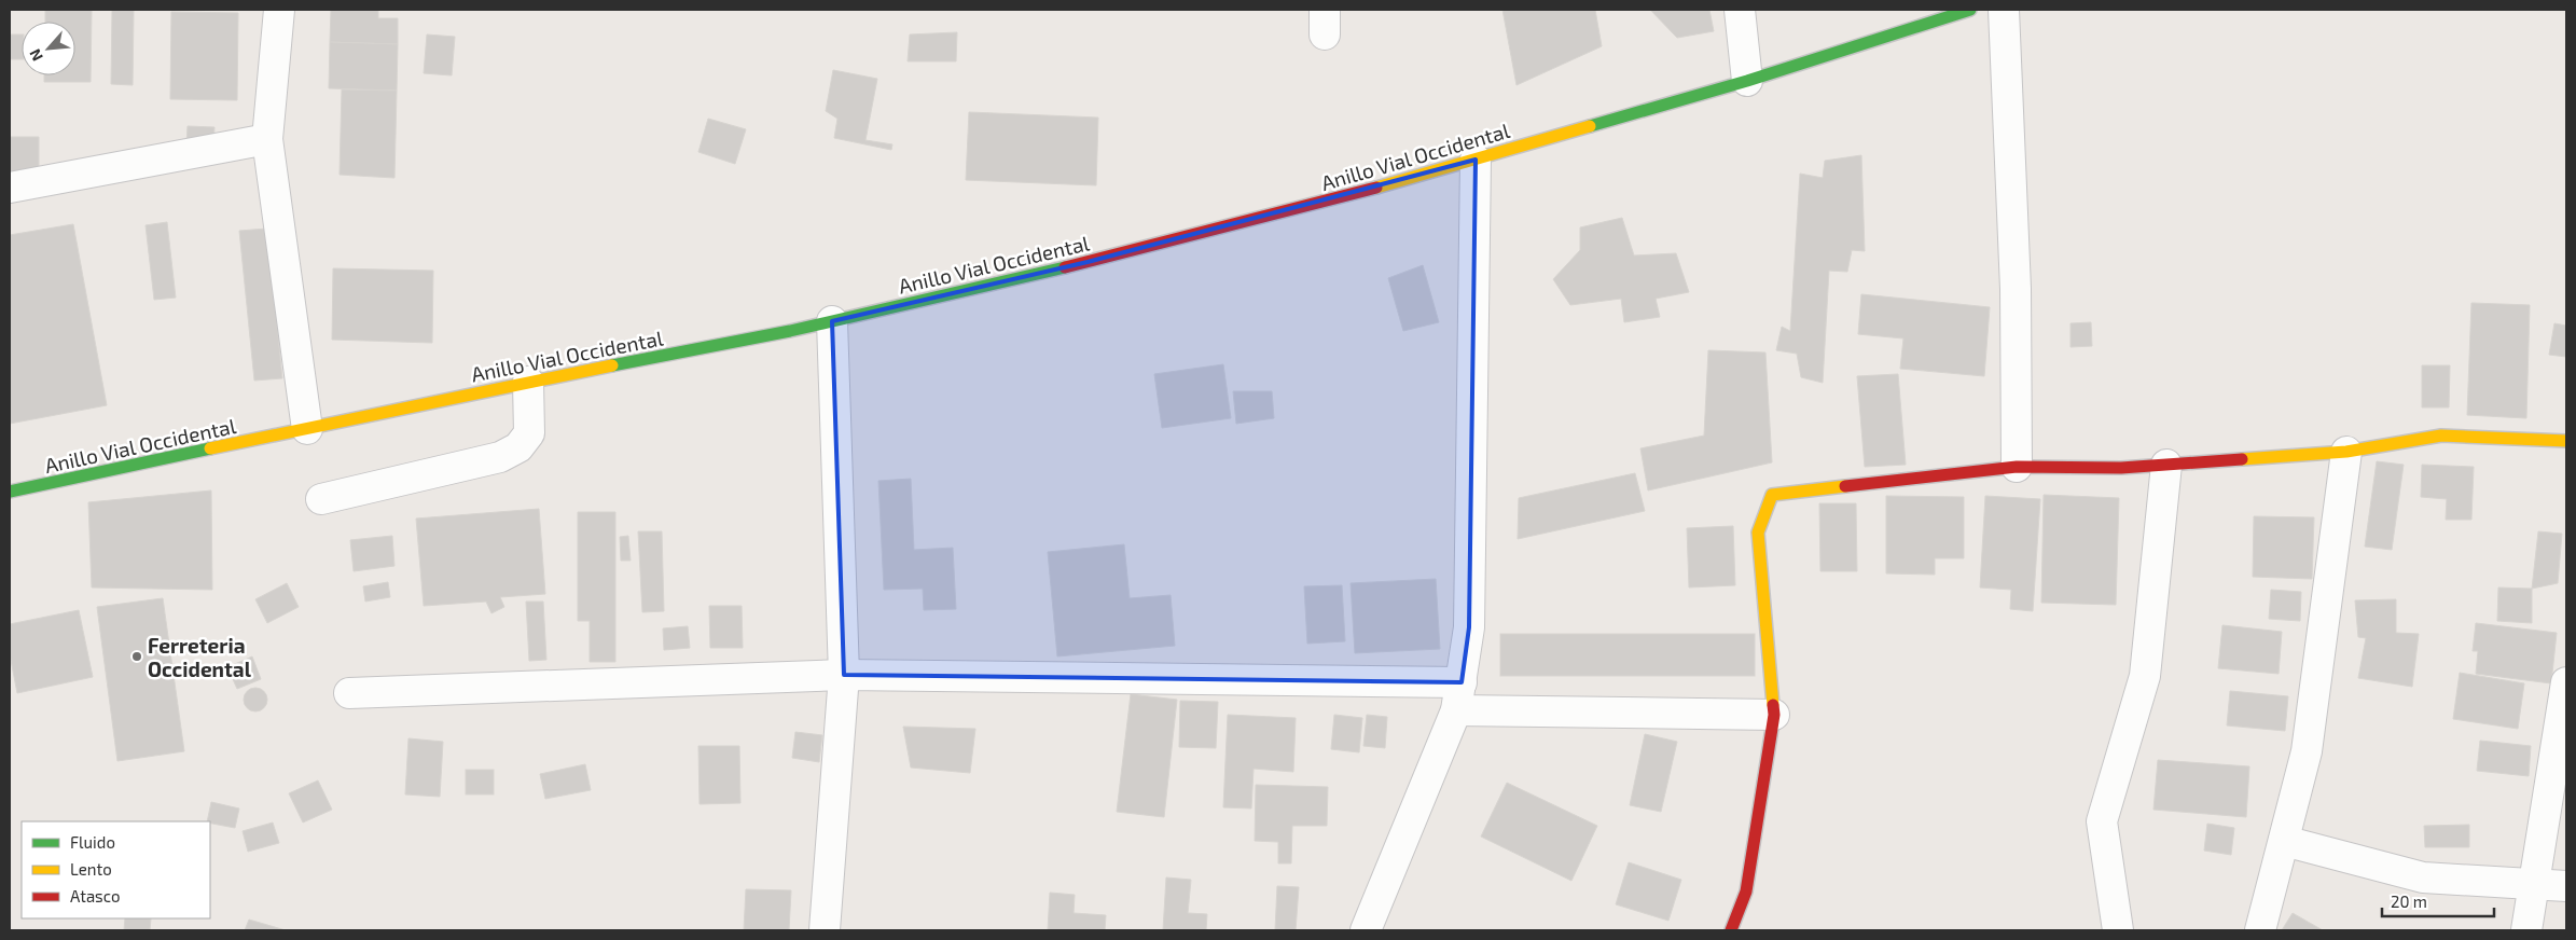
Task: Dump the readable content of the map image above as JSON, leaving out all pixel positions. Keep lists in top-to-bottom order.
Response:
{
  "streets": {
    "main road": ["Anillo Vial Occidental"]
  },
  "places": ["Ferreteria Occidental"],
  "legend": ["Fluido", "Lento", "Atasco"],
  "scale_bar": "20 m",
  "north": "bottom left"
}
